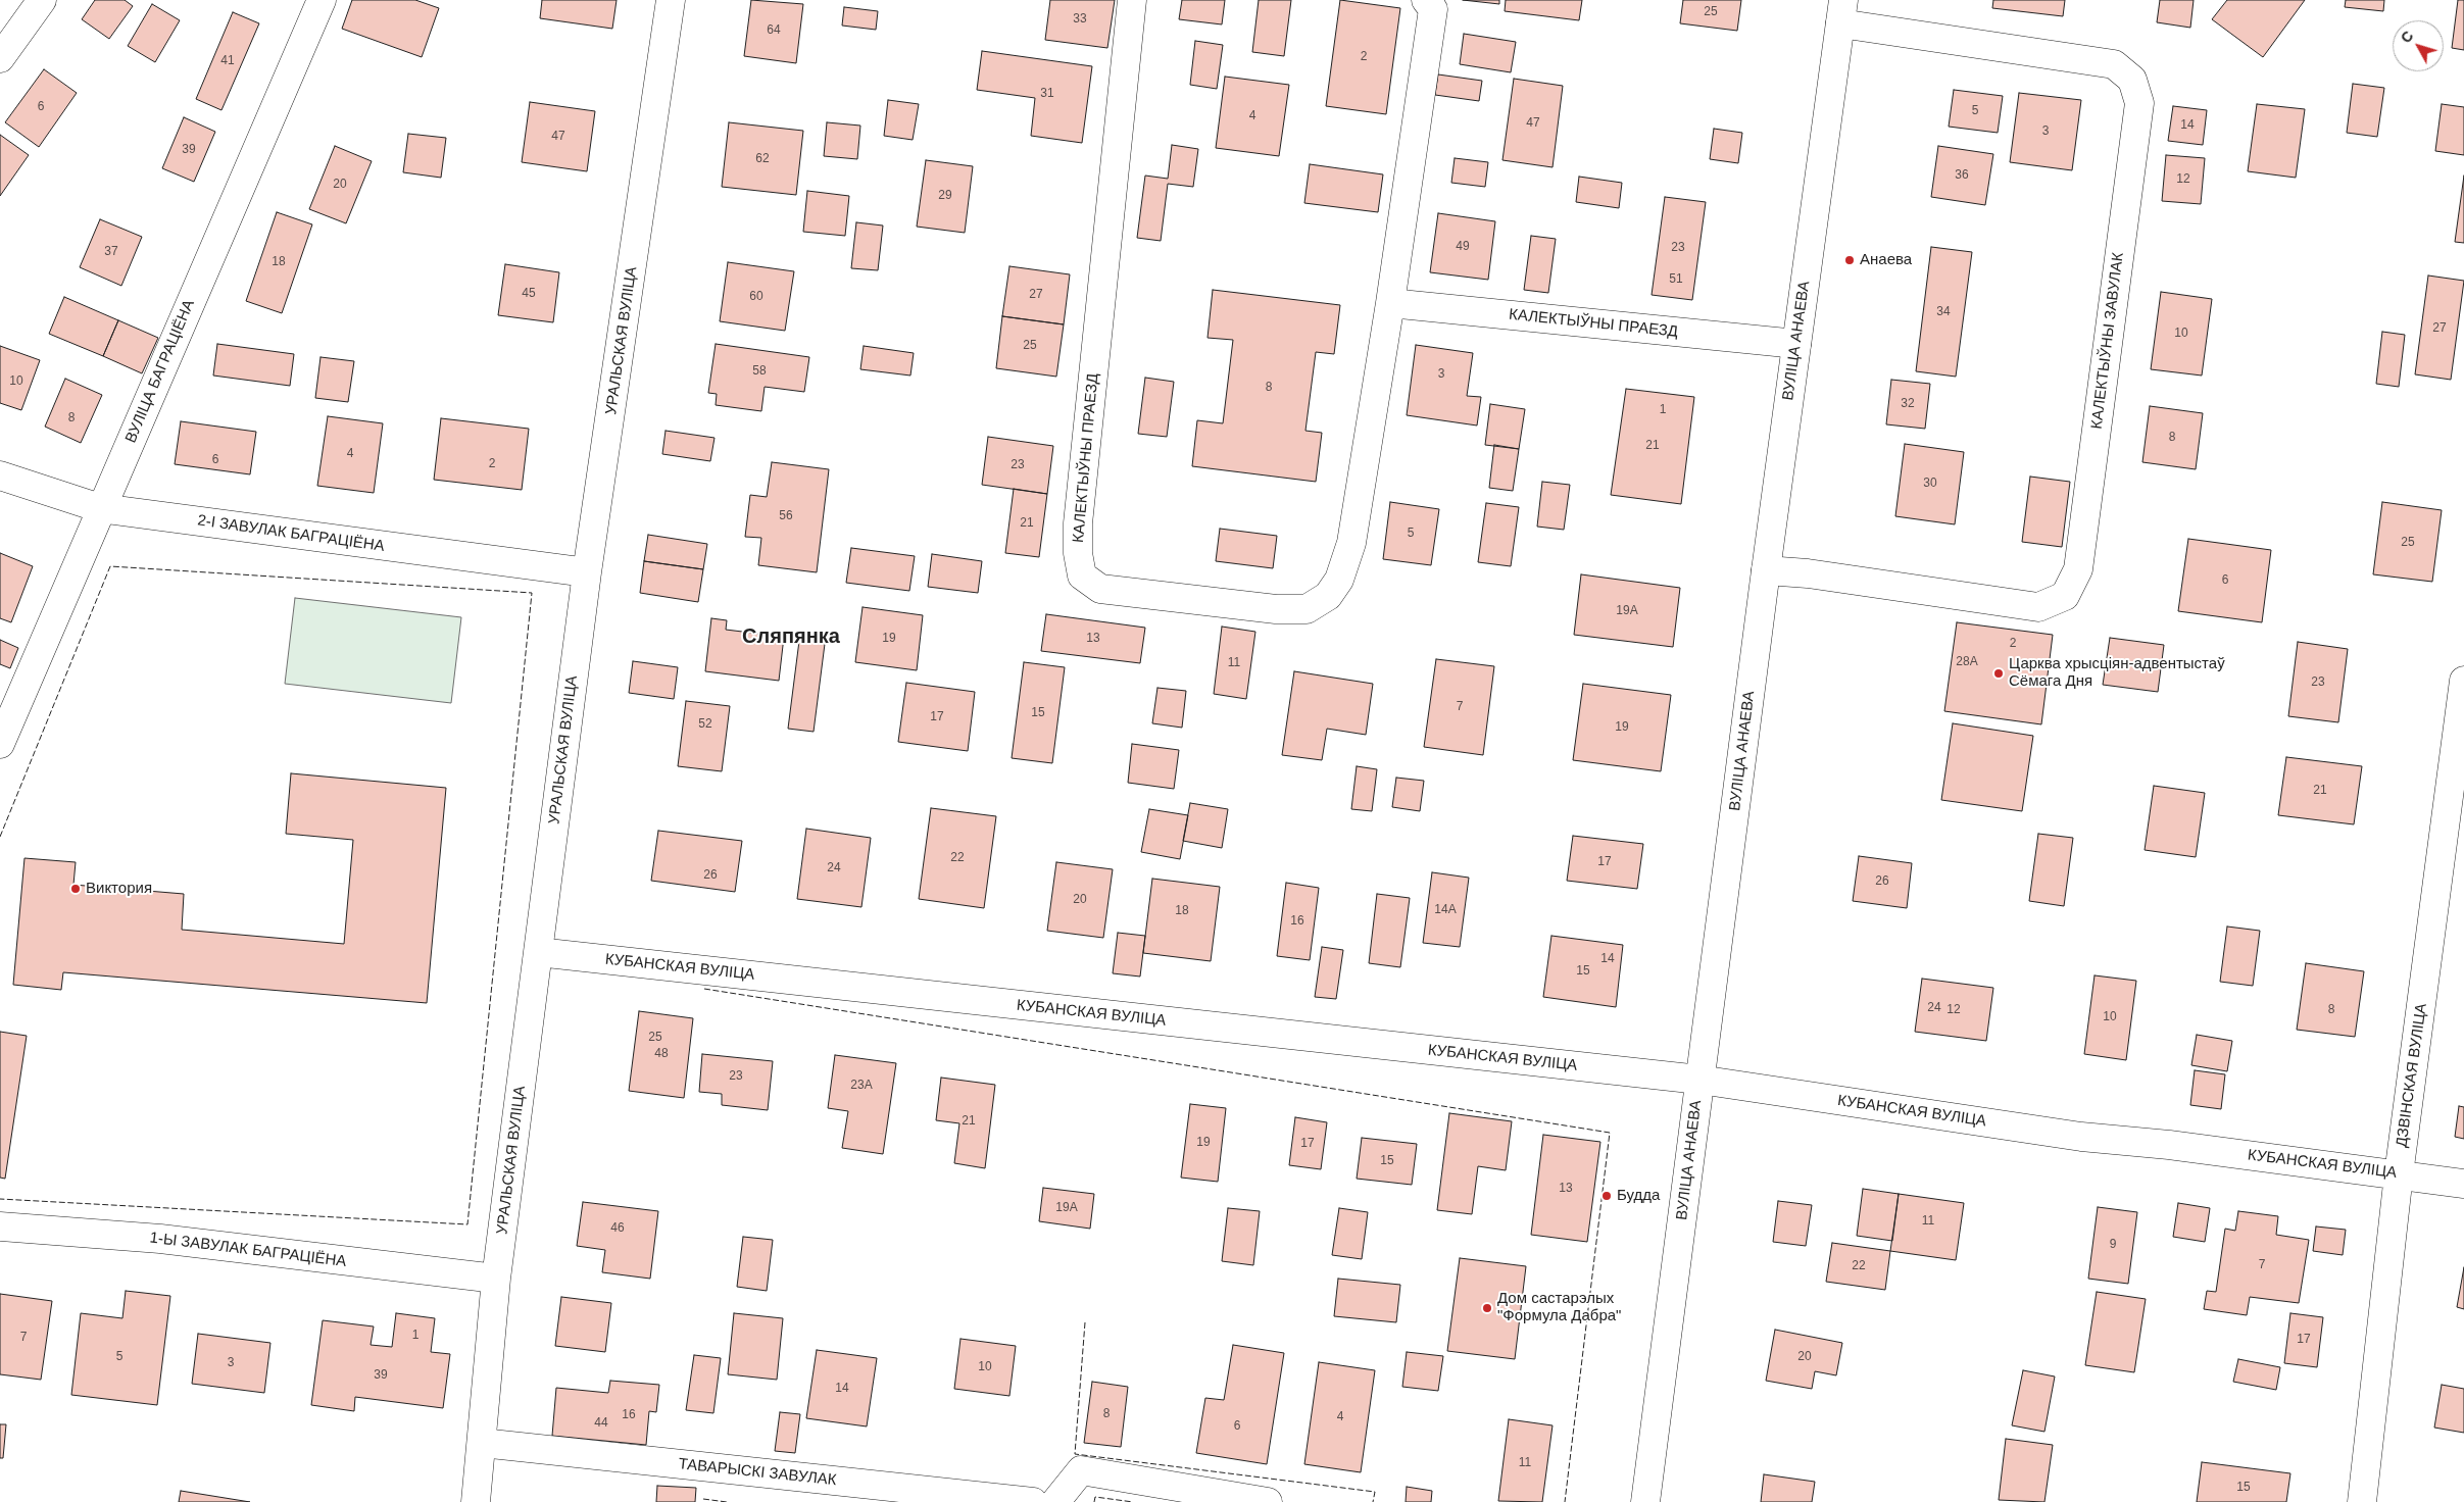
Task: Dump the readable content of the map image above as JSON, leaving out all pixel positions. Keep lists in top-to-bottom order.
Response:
{
  "streets": {
    "street": [
      "КАЛЕКТЫЎНЫ ПРАЕЗД",
      "УРАЛЬСКАЯ ВУЛІЦА",
      "ВУЛІЦА АНАЕВА",
      "КАЛЕКТЫЎНЫ ЗАВУЛАК",
      "ВУЛІЦА БАГРАЦІЁНА",
      "2-І ЗАВУЛАК БАГРАЦІЁНА",
      "КУБАНСКАЯ ВУЛІЦА",
      "ДЗВІНСКАЯ ВУЛІЦА",
      "1-Ы ЗАВУЛАК БАГРАЦІЁНА",
      "ТАВАРЫСКІ ЗАВУЛАК"
    ]
  },
  "crossings": [
    ["КАЛЕКТЫЎНЫ ПРАЕЗД", "ВУЛІЦА АНАЕВА"],
    ["УРАЛЬСКАЯ ВУЛІЦА", "2-І ЗАВУЛАК БАГРАЦІЁНА"],
    ["УРАЛЬСКАЯ ВУЛІЦА", "КУБАНСКАЯ ВУЛІЦА"],
    ["УРАЛЬСКАЯ ВУЛІЦА", "1-Ы ЗАВУЛАК БАГРАЦІЁНА"],
    ["УРАЛЬСКАЯ ВУЛІЦА", "ТАВАРЫСКІ ЗАВУЛАК"],
    ["ВУЛІЦА АНАЕВА", "КАЛЕКТЫЎНЫ ЗАВУЛАК"],
    ["ВУЛІЦА АНАЕВА", "КУБАНСКАЯ ВУЛІЦА"],
    ["ВУЛІЦА БАГРАЦІЁНА", "2-І ЗАВУЛАК БАГРАЦІЁНА"],
    ["КУБАНСКАЯ ВУЛІЦА", "ДЗВІНСКАЯ ВУЛІЦА"]
  ],
  "districts": ["Сляпянка"],
  "places": [
    "Анаева",
    "Царква хрысціян-адвентыстаў Сёмага Дня",
    "Виктория",
    "Будда",
    "Дом састарэлых \"Формула Дабра\""
  ],
  "house_numbers": [
    "25",
    "33",
    "64",
    "2",
    "41",
    "31",
    "6",
    "5",
    "4",
    "47",
    "14",
    "3",
    "47",
    "39",
    "62",
    "36",
    "12",
    "20",
    "29",
    "49",
    "23",
    "37",
    "18",
    "51",
    "45",
    "27",
    "60",
    "34",
    "27",
    "10",
    "25",
    "58",
    "3",
    "10",
    "8",
    "32",
    "1",
    "8",
    "8",
    "21",
    "4",
    "6",
    "2",
    "23",
    "30",
    "56",
    "21",
    "5",
    "25",
    "6",
    "19А",
    "19",
    "13",
    "2",
    "28А",
    "11",
    "23",
    "7",
    "15",
    "17",
    "52",
    "19",
    "21",
    "22",
    "17",
    "24",
    "26",
    "26",
    "20",
    "14А",
    "18",
    "16",
    "14",
    "15",
    "24",
    "12",
    "8",
    "10",
    "25",
    "48",
    "23",
    "23А",
    "21",
    "19",
    "17",
    "15",
    "13",
    "19А",
    "11",
    "46",
    "9",
    "7",
    "22",
    "1",
    "7",
    "17",
    "5",
    "20",
    "3",
    "10",
    "39",
    "14",
    "8",
    "16",
    "4",
    "44",
    "6",
    "11",
    "15"
  ],
  "north": "top left"
}
